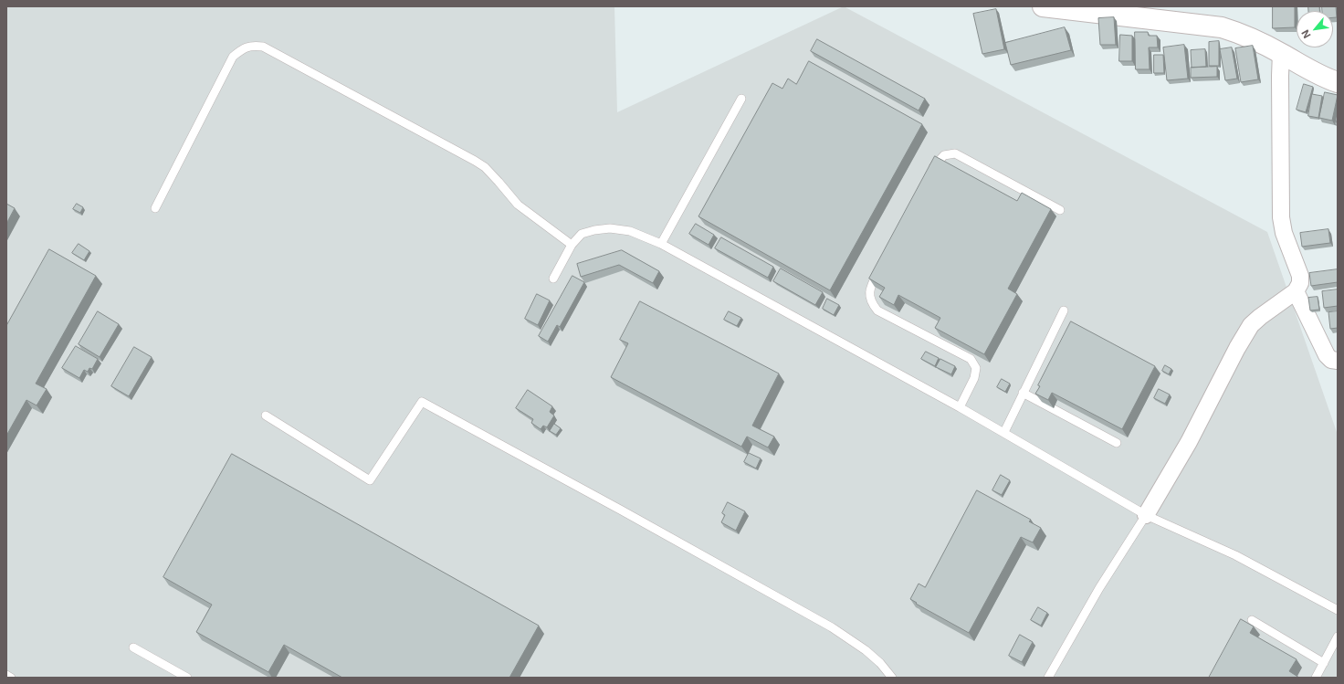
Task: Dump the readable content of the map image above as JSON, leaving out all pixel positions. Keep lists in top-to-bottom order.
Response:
{
  "north": "bottom left"
}
